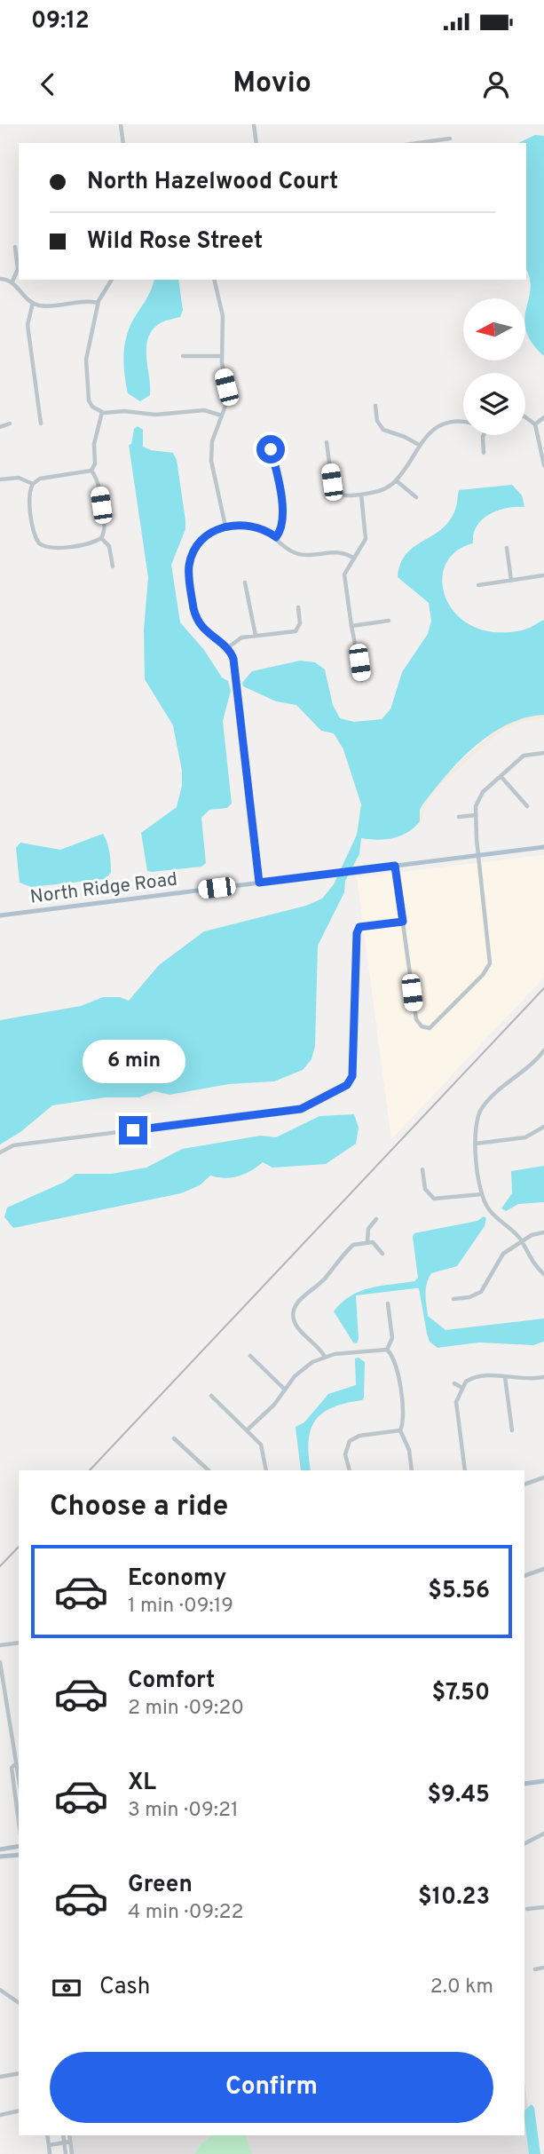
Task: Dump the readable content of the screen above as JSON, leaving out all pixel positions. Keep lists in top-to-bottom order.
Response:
{
  "streets": {
    "main road": ["North Ridge Road"]
  },
  "north": "left",
  "page": {
    "status": "09:12",
    "header": "Movio",
    "banner": ["North Hazelwood Court", "Wild Rose Street"],
    "bubble": "6 min",
    "heading": "Choose a ride",
    "list": [
      {
        "name": "Economy",
        "note": "1 min · 09:19",
        "value": "$5.56"
      },
      {
        "name": "Comfort",
        "note": "2 min · 09:20",
        "value": "$7.50"
      },
      {
        "name": "XL",
        "note": "3 min · 09:21",
        "value": "$9.45"
      },
      {
        "name": "Green",
        "note": "4 min · 09:22",
        "value": "$10.23"
      }
    ],
    "pay": ["Cash", "2.0 km"],
    "buttons": "Confirm"
  }
}
